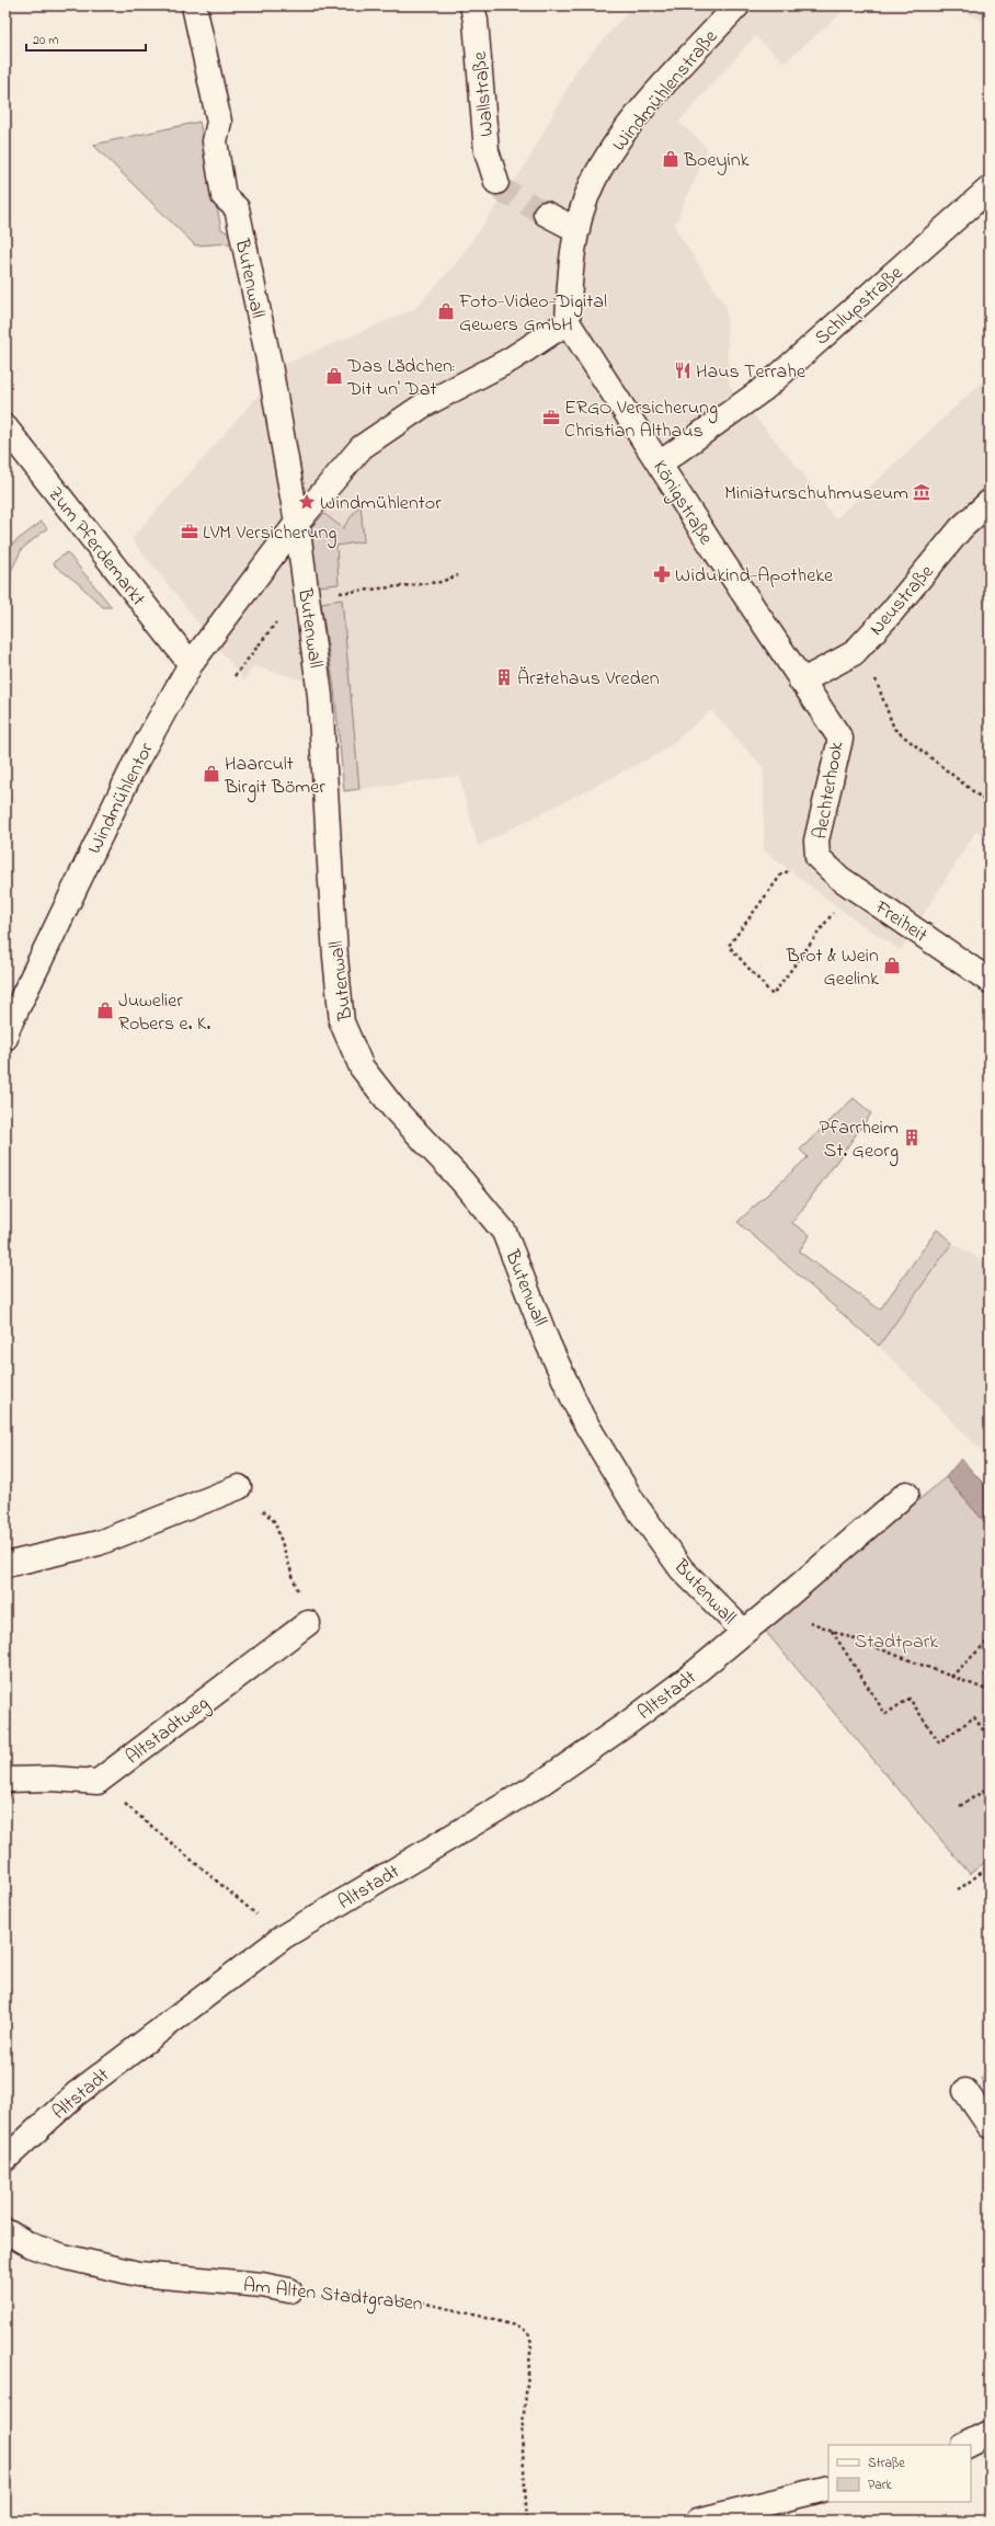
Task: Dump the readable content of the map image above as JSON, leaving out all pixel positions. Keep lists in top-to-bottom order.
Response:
{
  "streets": {
    "street": [
      "Windmühlenstraße",
      "Wallstraße",
      "Butenwall",
      "Schlupstraße",
      "Königstraße",
      "Zum Pferdemarkt",
      "Neustraße",
      "Aechterhook",
      "Windmühlentor",
      "Freiheit",
      "Altstadt",
      "Altstadtweg",
      "Am Alten Stadtgraben"
    ]
  },
  "crossings": [
    ["Windmühlenstraße", "Königstraße"],
    ["Windmühlenstraße", "Windmühlentor"],
    ["Butenwall", "Windmühlentor"],
    ["Butenwall", "Altstadt"],
    ["Schlupstraße", "Königstraße"],
    ["Königstraße", "Neustraße"],
    ["Königstraße", "Aechterhook"],
    ["Königstraße", "Windmühlentor"],
    ["Zum Pferdemarkt", "Windmühlentor"],
    ["Neustraße", "Aechterhook"],
    ["Aechterhook", "Freiheit"]
  ],
  "parks": ["Stadtpark"],
  "places": {
    "shop": [
      "Boeyink",
      "Foto-Video-Digital Gewers GmbH",
      "Das Lädchen: Dit un' Dat",
      "Haarcult Birgit Bömer",
      "Brot & Wein Geelink",
      "Juwelier Robers e. K."
    ],
    "restaurant": ["Haus Terrahe"],
    "office": ["ERGO Versicherung Christian Althaus", "LVM Versicherung"],
    "museum": ["Miniaturschuhmuseum"],
    "place": ["Windmühlentor"],
    "pharmacy": ["Widukind-Apotheke"],
    "building": ["Ärztehaus Vreden", "Pfarrheim St. Georg"]
  },
  "legend": ["Straße", "Park"],
  "scale_bar": "20 m"
}
